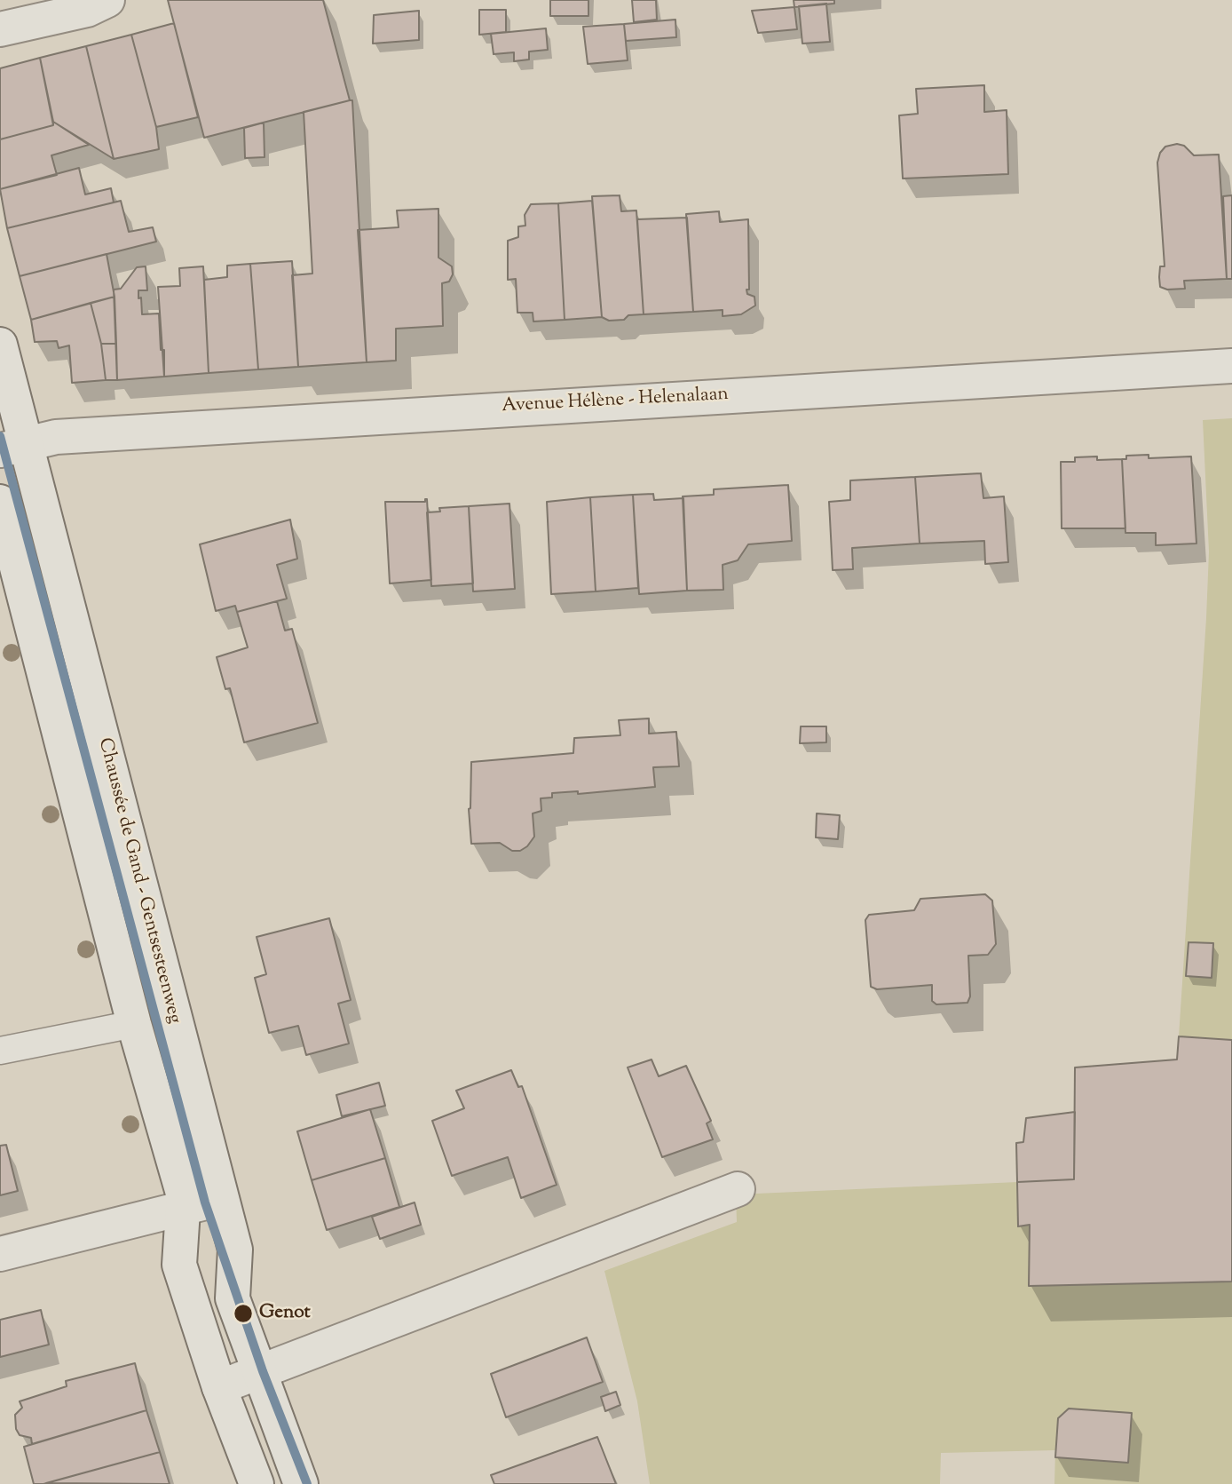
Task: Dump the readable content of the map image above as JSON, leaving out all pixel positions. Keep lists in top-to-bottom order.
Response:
{
  "streets": {
    "main road": ["Avenue Hélène - Helenalaan", "Chaussée de Gand - Gentsesteenweg"]
  },
  "crossings": [
    ["Avenue Hélène - Helenalaan", "Chaussée de Gand - Gentsesteenweg"]
  ],
  "places": ["Genot"]
}
